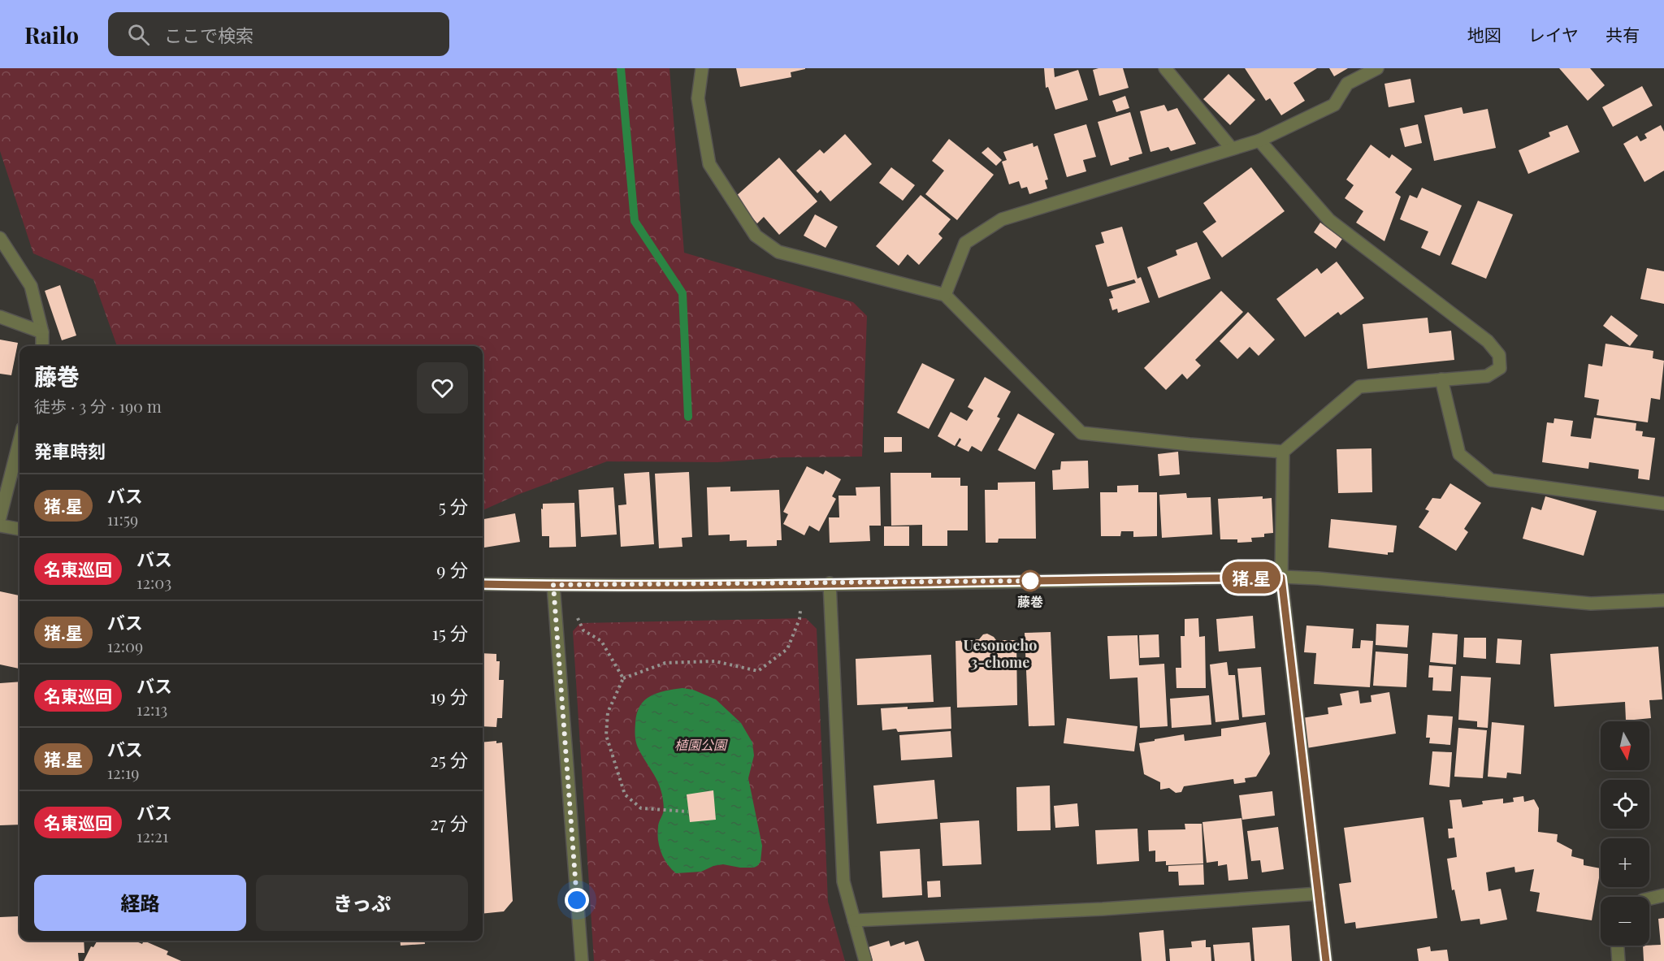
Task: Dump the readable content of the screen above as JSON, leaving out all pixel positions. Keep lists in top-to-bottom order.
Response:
{
  "districts": ["Uesonocho 3-chome"],
  "parks": ["植園公園"],
  "places": ["藤巻"],
  "lines": ["bus line 猪.星"],
  "north": "bottom",
  "page": {
    "header": "Railo",
    "search": "ここで検索",
    "nav": ["地図", "レイヤ", "共有"],
    "on_map": "猪.星",
    "heading": [
      ["藤巻", "徒歩 · 3 分 · 190 m"],
      "発車時刻"
    ],
    "list": [
      {
        "mark": "猪.星",
        "name": "バス",
        "note": "11:59",
        "value": "5 分"
      },
      {
        "mark": "名東巡回",
        "name": "バス",
        "note": "12:03",
        "value": "9 分"
      },
      {
        "mark": "猪.星",
        "name": "バス",
        "note": "12:09",
        "value": "15 分"
      },
      {
        "mark": "名東巡回",
        "name": "バス",
        "note": "12:13",
        "value": "19 分"
      },
      {
        "mark": "猪.星",
        "name": "バス",
        "note": "12:19",
        "value": "25 分"
      },
      {
        "mark": "名東巡回",
        "name": "バス",
        "note": "12:21",
        "value": "27 分"
      }
    ],
    "map_buttons": ["+", "−"],
    "buttons": ["経路", "きっぷ"]
  }
}
